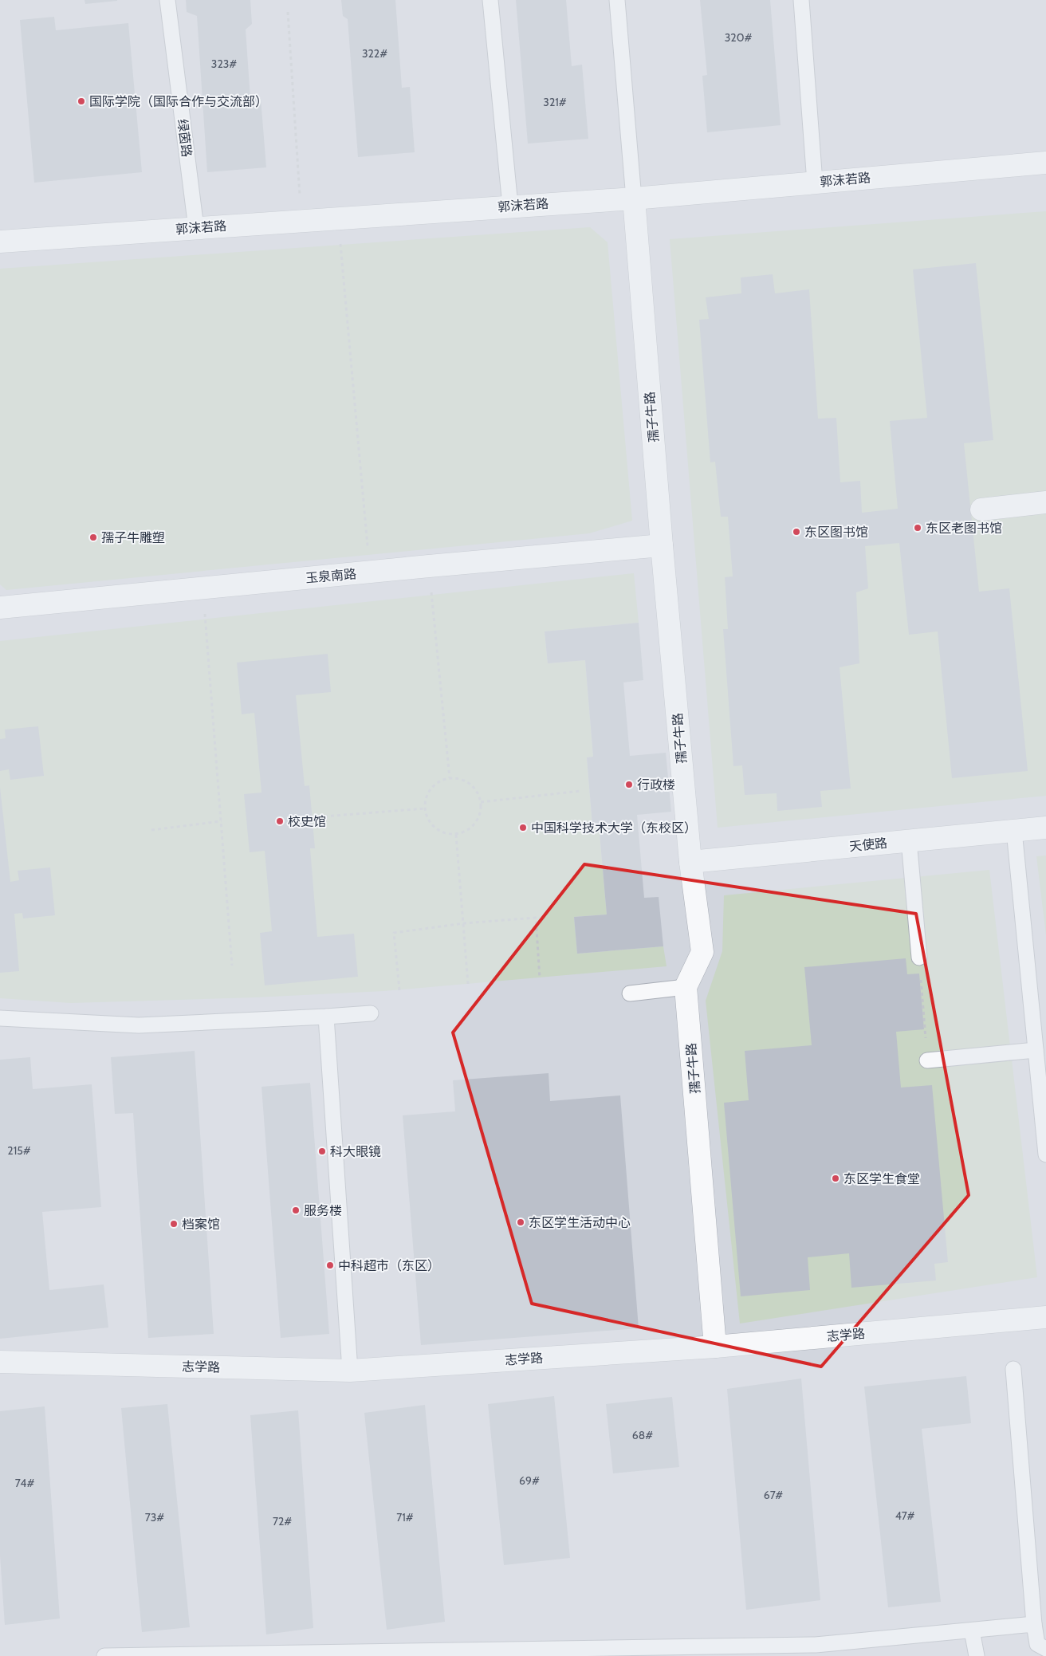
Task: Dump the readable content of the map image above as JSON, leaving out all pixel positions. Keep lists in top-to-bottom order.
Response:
{
  "streets": {
    "street": [
      "郭沫若路",
      "孺子牛路",
      "玉泉南路",
      "天使路",
      "志学路"
    ],
    "lane": ["绿茵路"]
  },
  "crossings": [
    ["绿茵路", "郭沫若路"],
    ["郭沫若路", "孺子牛路"],
    ["孺子牛路", "玉泉南路"],
    ["孺子牛路", "天使路"],
    ["孺子牛路", "志学路"]
  ],
  "places": [
    "国际学院（国际合作与交流部）",
    "东区老图书馆",
    "东区图书馆",
    "孺子牛雕塑",
    "行政楼",
    "校史馆",
    "中国科学技术大学（东校区）",
    "科大眼镜",
    "东区学生食堂",
    "服务楼",
    "东区学生活动中心",
    "档案馆",
    "中科超市（东区）"
  ],
  "house_numbers": [
    "320#",
    "322#",
    "323#",
    "321#",
    "215#",
    "68#",
    "69#",
    "74#",
    "67#",
    "47#",
    "73#",
    "71#",
    "72#"
  ]
}
